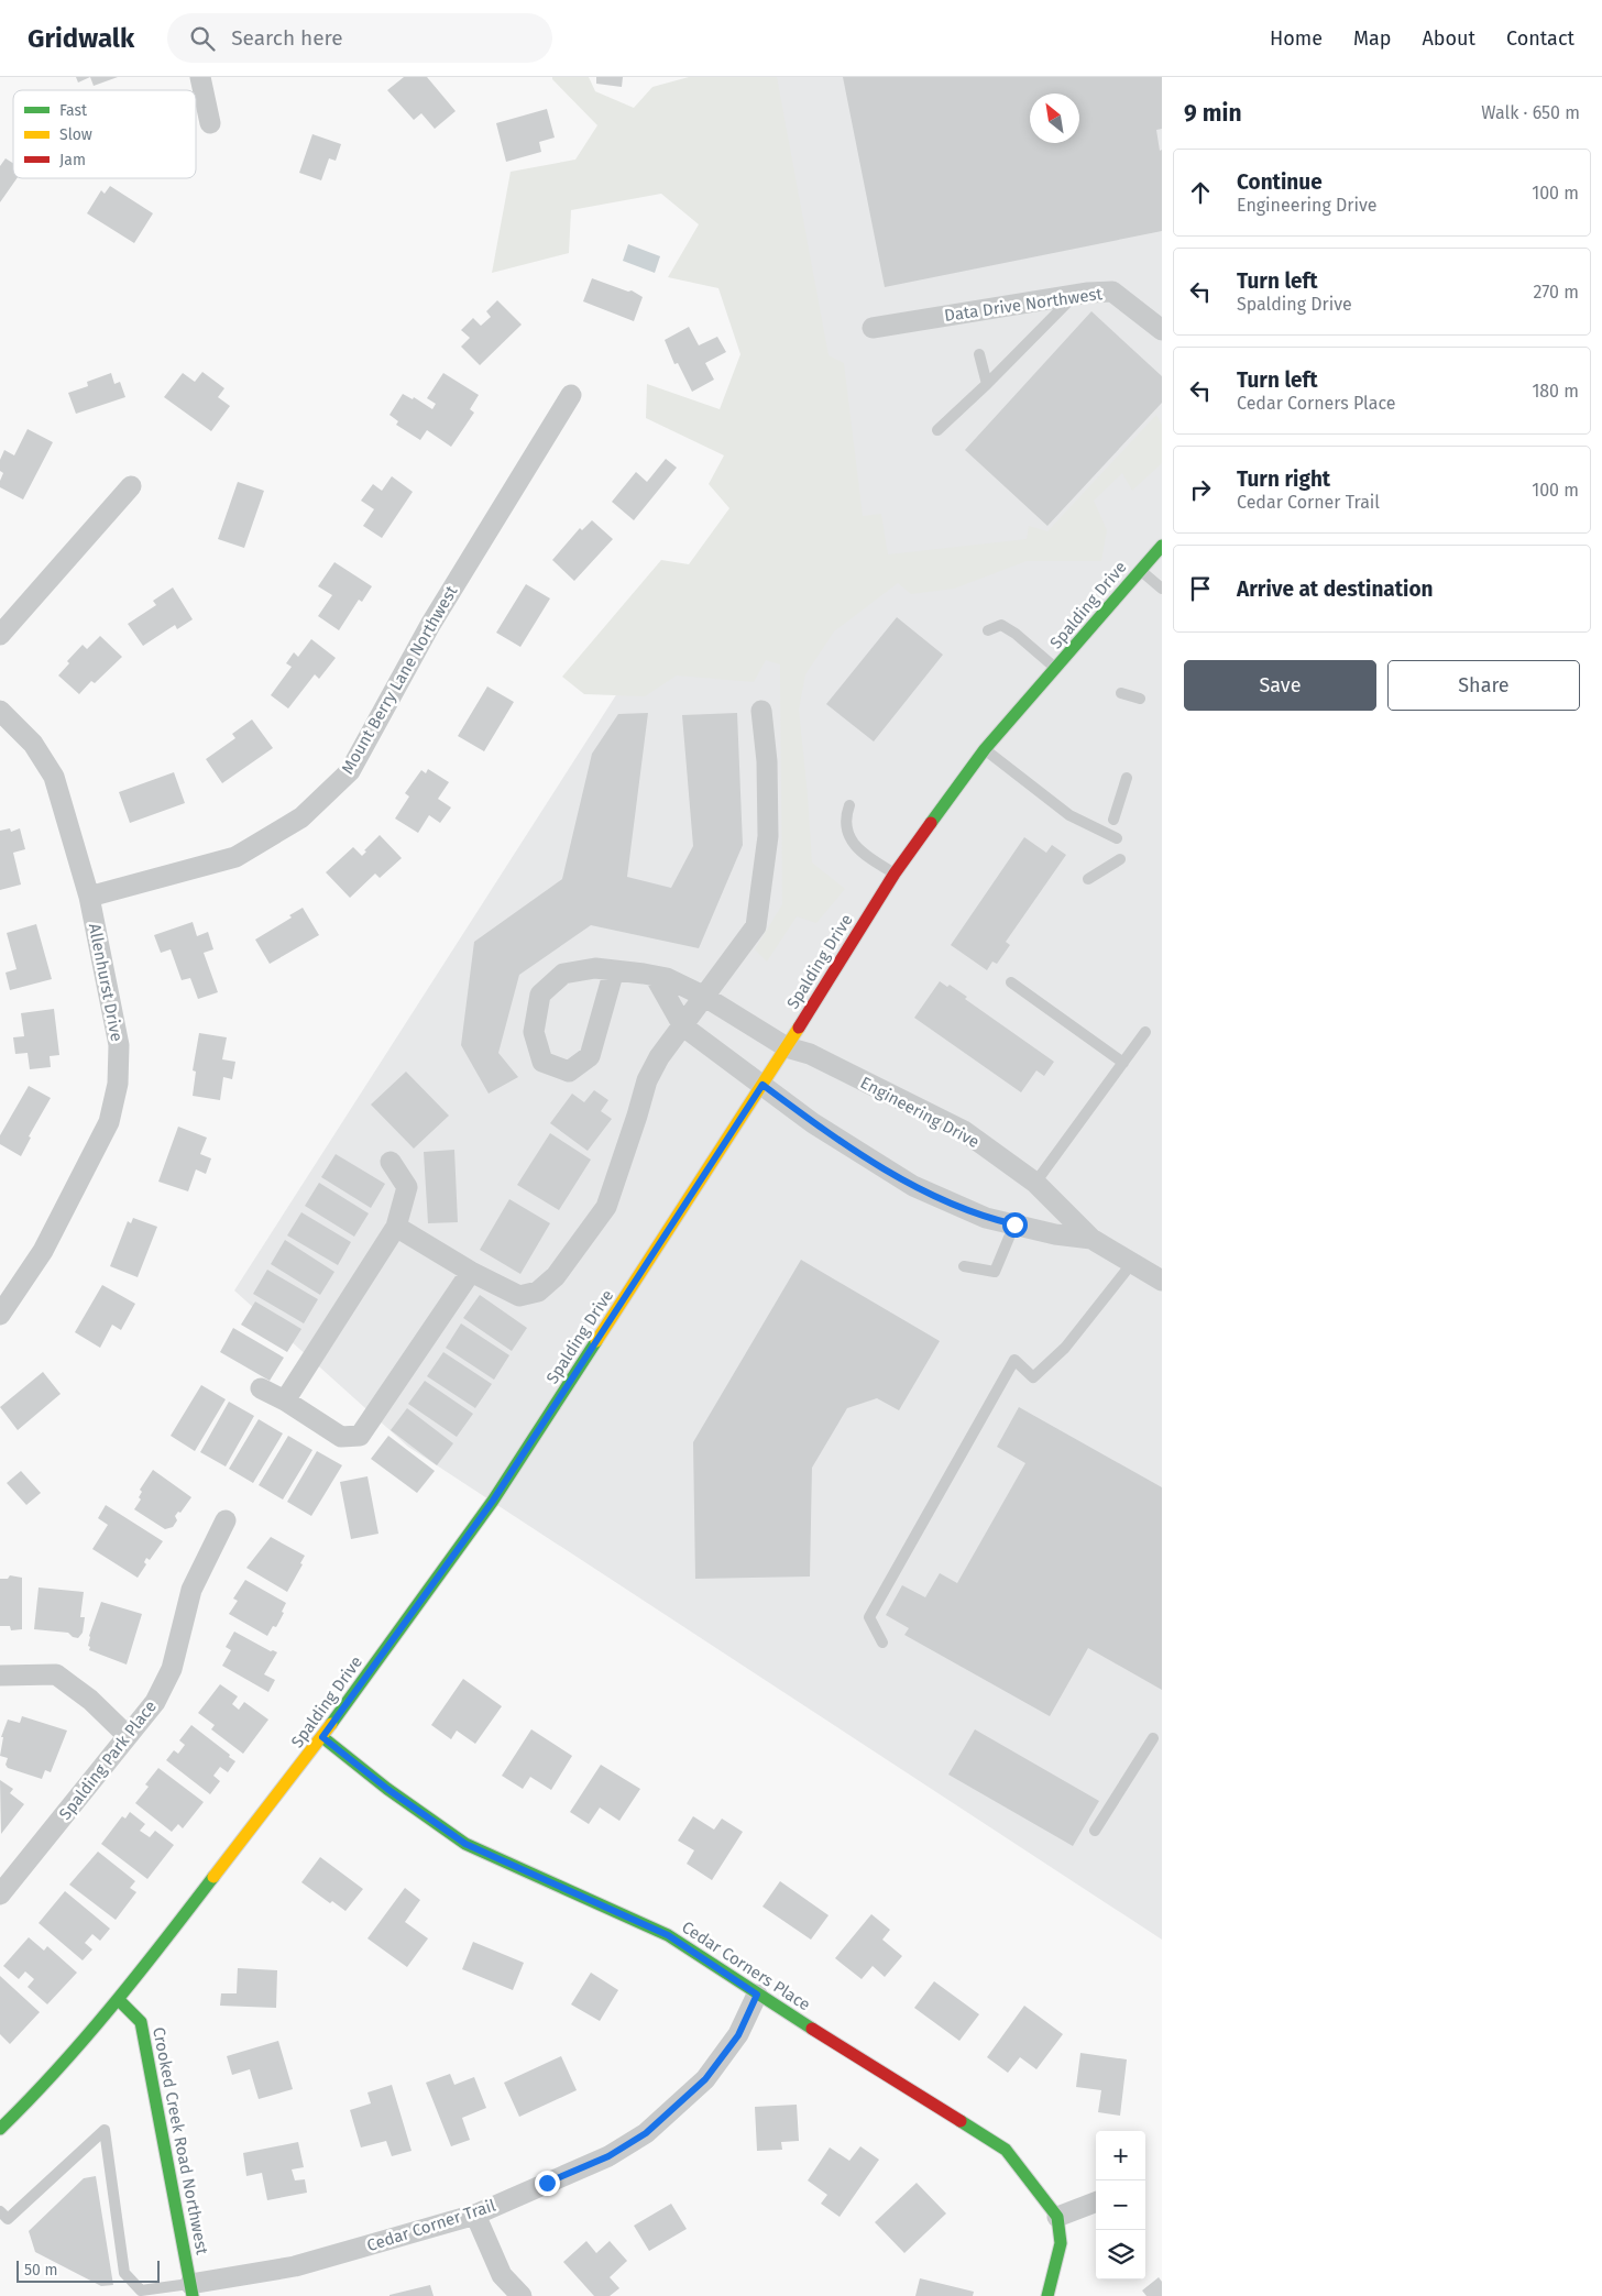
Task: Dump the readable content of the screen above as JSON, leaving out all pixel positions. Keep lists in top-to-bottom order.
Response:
{
  "streets": {
    "main road": ["Spalding Drive", "Cedar Corners Place", "Crooked Creek Road Northwest"],
    "street": [
      "Data Drive Northwest",
      "Mount Berry Lane Northwest",
      "Allenhurst Drive",
      "Engineering Drive",
      "Spalding Park Place",
      "Cedar Corner Trail"
    ]
  },
  "crossings": [
    ["Spalding Drive", "Engineering Drive"],
    ["Spalding Drive", "Cedar Corners Place"],
    ["Spalding Drive", "Crooked Creek Road Northwest"],
    ["Mount Berry Lane Northwest", "Allenhurst Drive"],
    ["Cedar Corners Place", "Cedar Corner Trail"],
    ["Crooked Creek Road Northwest", "Cedar Corner Trail"]
  ],
  "legend": ["Fast", "Slow", "Jam"],
  "scale_bar": "50 m",
  "north": "top left",
  "page": {
    "header": "Gridwalk",
    "search": "Search here",
    "nav": [
      "Home",
      "Map",
      "About",
      "Contact"
    ],
    "heading": ["9 min", "Walk · 650 m"],
    "list": [
      ["Continue", "Engineering Drive", "100 m"],
      ["Turn left", "Spalding Drive", "270 m"],
      ["Turn left", "Cedar Corners Place", "180 m"],
      ["Turn right", "Cedar Corner Trail", "100 m"],
      "Arrive at destination"
    ],
    "buttons": ["Save", "Share"],
    "map_buttons": ["+", "−"],
    "scale": "50 m"
  }
}
